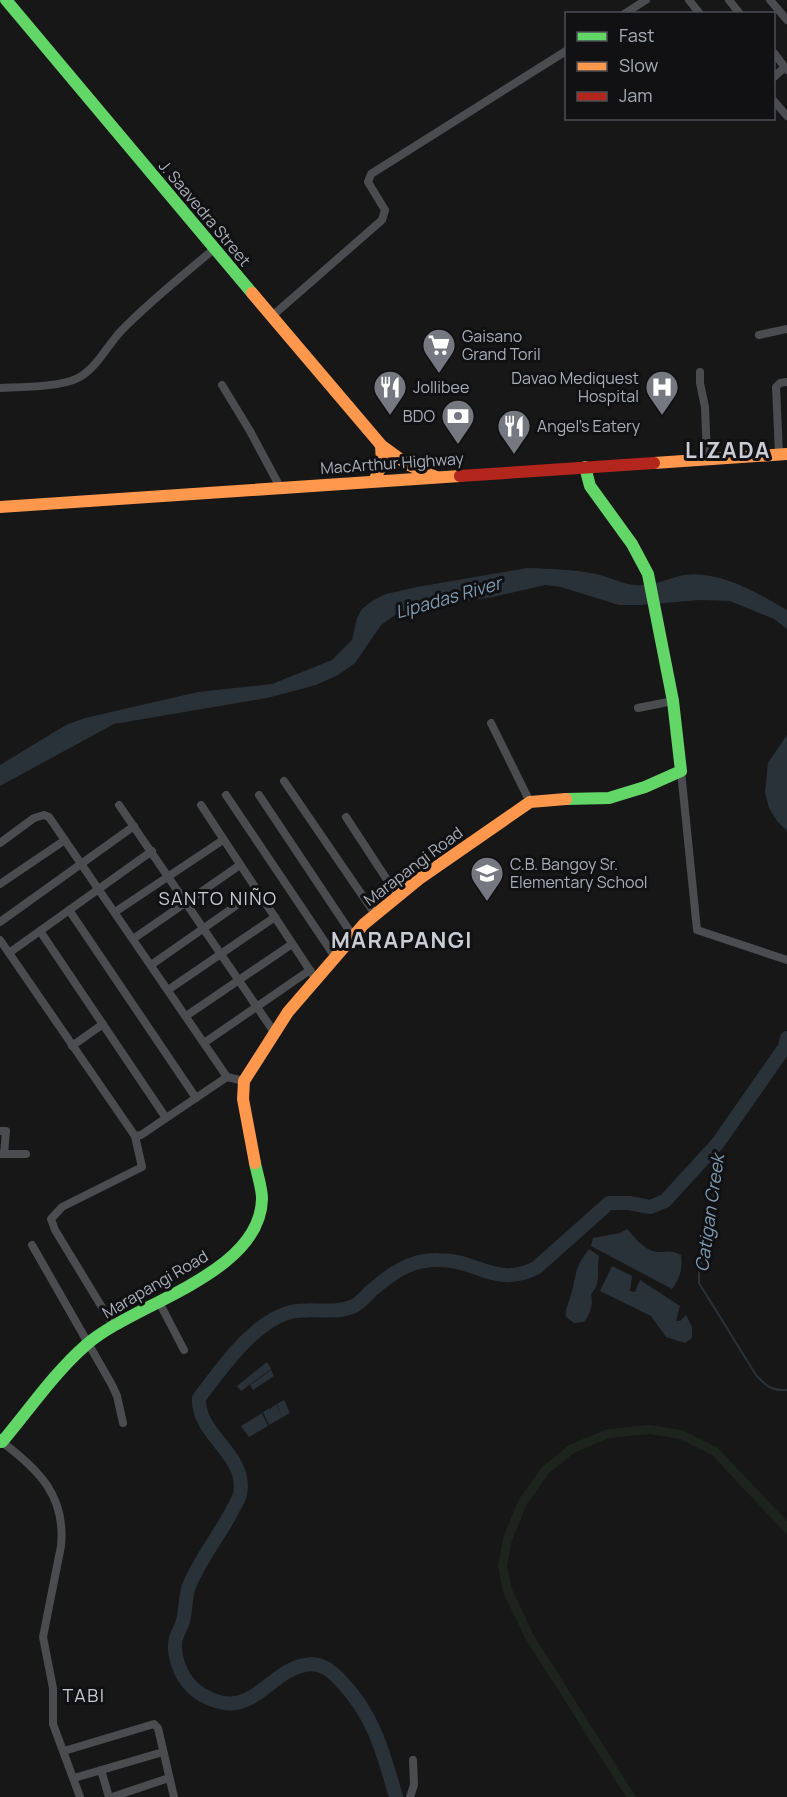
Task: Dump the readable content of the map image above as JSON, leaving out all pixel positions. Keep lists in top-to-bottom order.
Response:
{
  "streets": {
    "main road": ["J. Saavedra Street", "MacArthur Highway", "Marapangi Road"]
  },
  "crossings": [
    ["J. Saavedra Street", "MacArthur Highway"]
  ],
  "districts": [
    "LIZADA",
    "SANTO NIÑO",
    "MARAPANGI",
    "TABI"
  ],
  "water": ["Lipadas River", "Catigan Creek"],
  "places": {
    "supermarket": ["Gaisano Grand Toril"],
    "restaurant": ["Jollibee", "Angel's Eatery"],
    "hospital": ["Davao Mediquest Hospital"],
    "bank": ["BDO"],
    "school or university": ["C.B. Bangoy Sr. Elementary School"]
  },
  "legend": ["Fast", "Slow", "Jam"]
}
